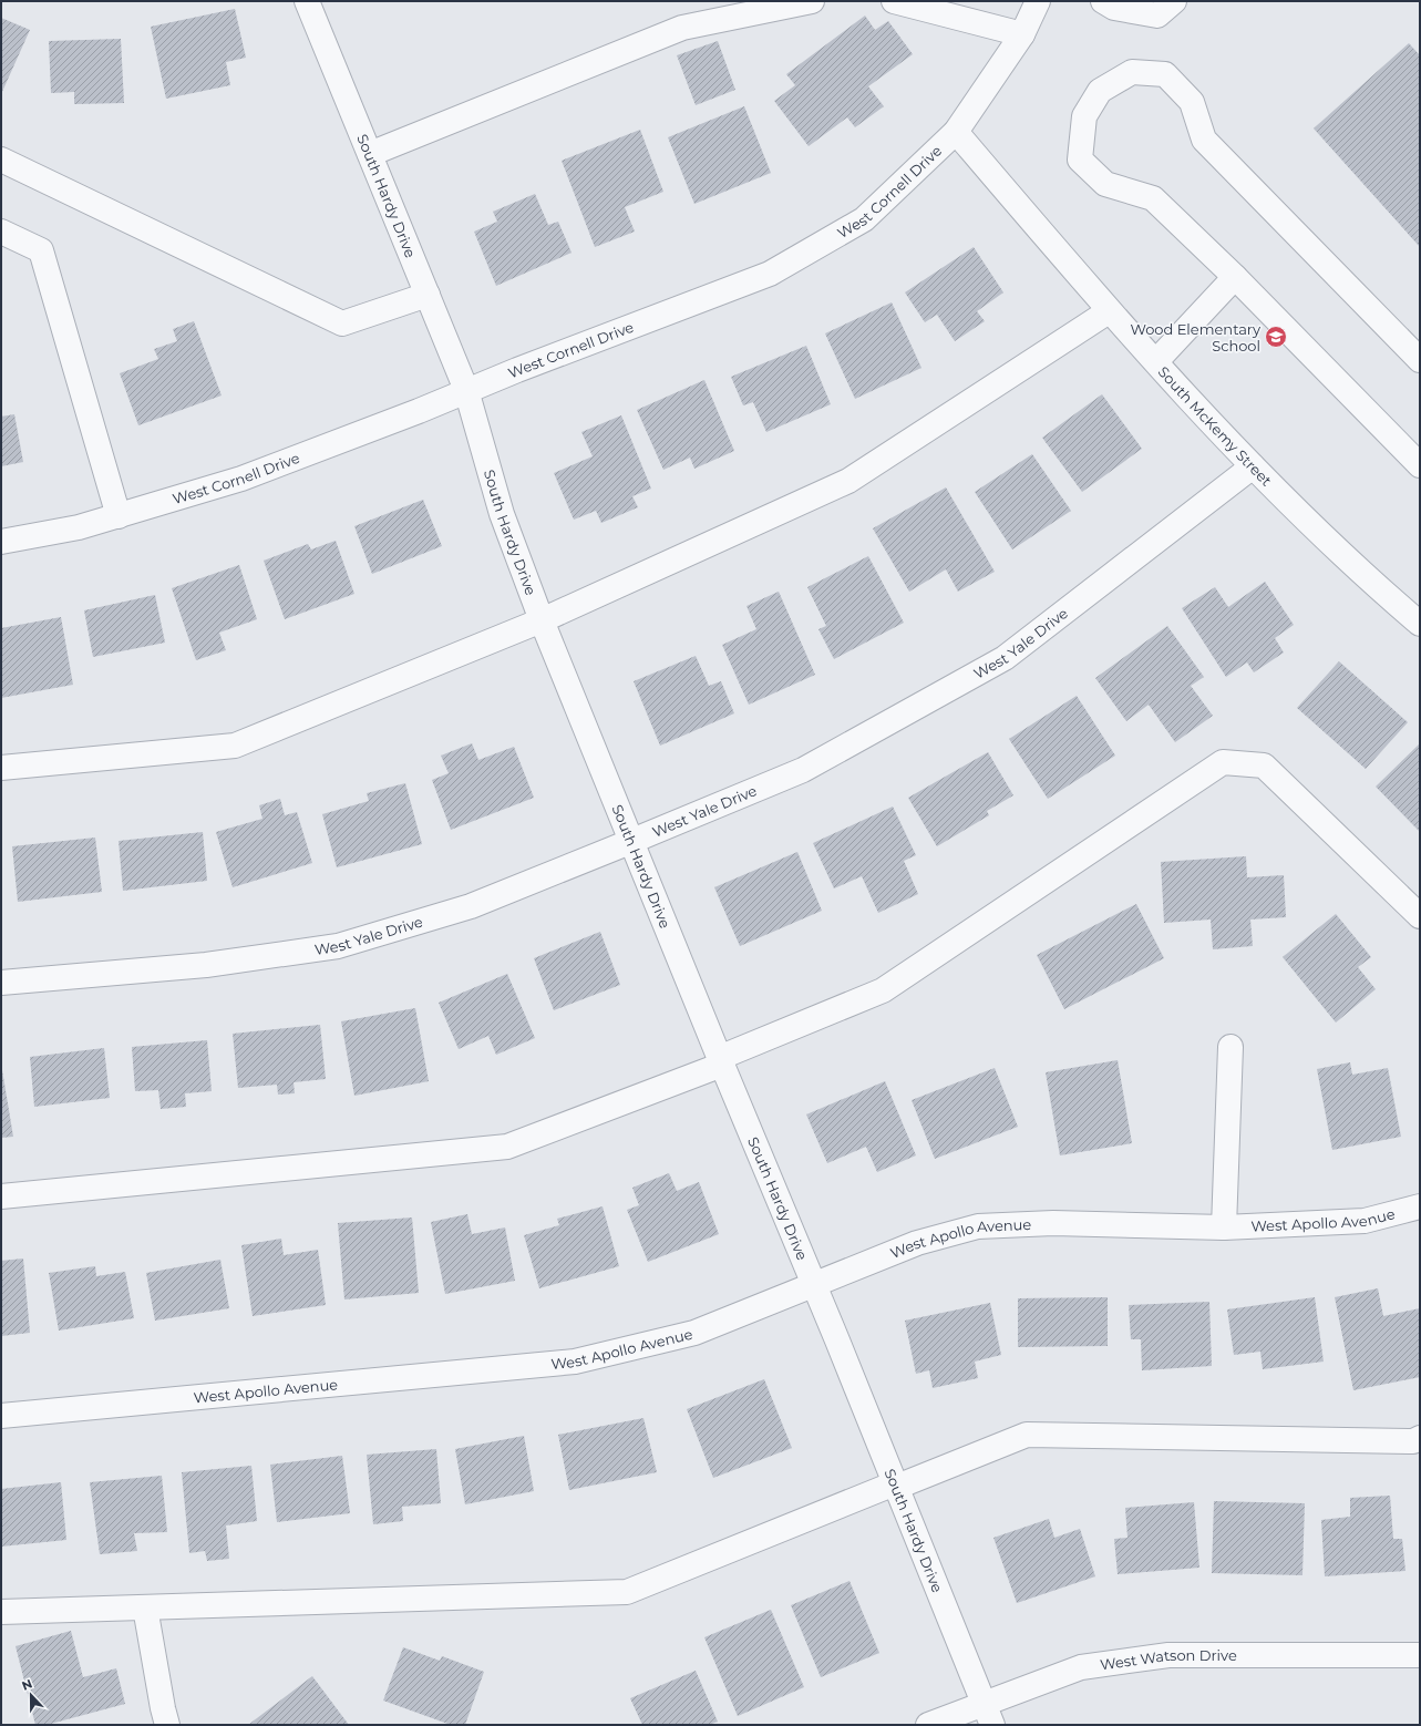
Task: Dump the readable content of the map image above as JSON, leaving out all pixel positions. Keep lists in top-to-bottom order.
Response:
{
  "streets": {
    "street": [
      "West Cornell Drive",
      "South Hardy Drive",
      "South McKemy Street",
      "West Yale Drive",
      "West Apollo Avenue",
      "West Watson Drive"
    ]
  },
  "crossings": [
    ["West Cornell Drive", "South Hardy Drive"],
    ["West Cornell Drive", "South McKemy Street"],
    ["South Hardy Drive", "West Yale Drive"],
    ["South Hardy Drive", "West Apollo Avenue"],
    ["South Hardy Drive", "West Watson Drive"],
    ["South McKemy Street", "West Yale Drive"]
  ],
  "places": {
    "school or university": ["Wood Elementary School"]
  },
  "north": "top"
}
